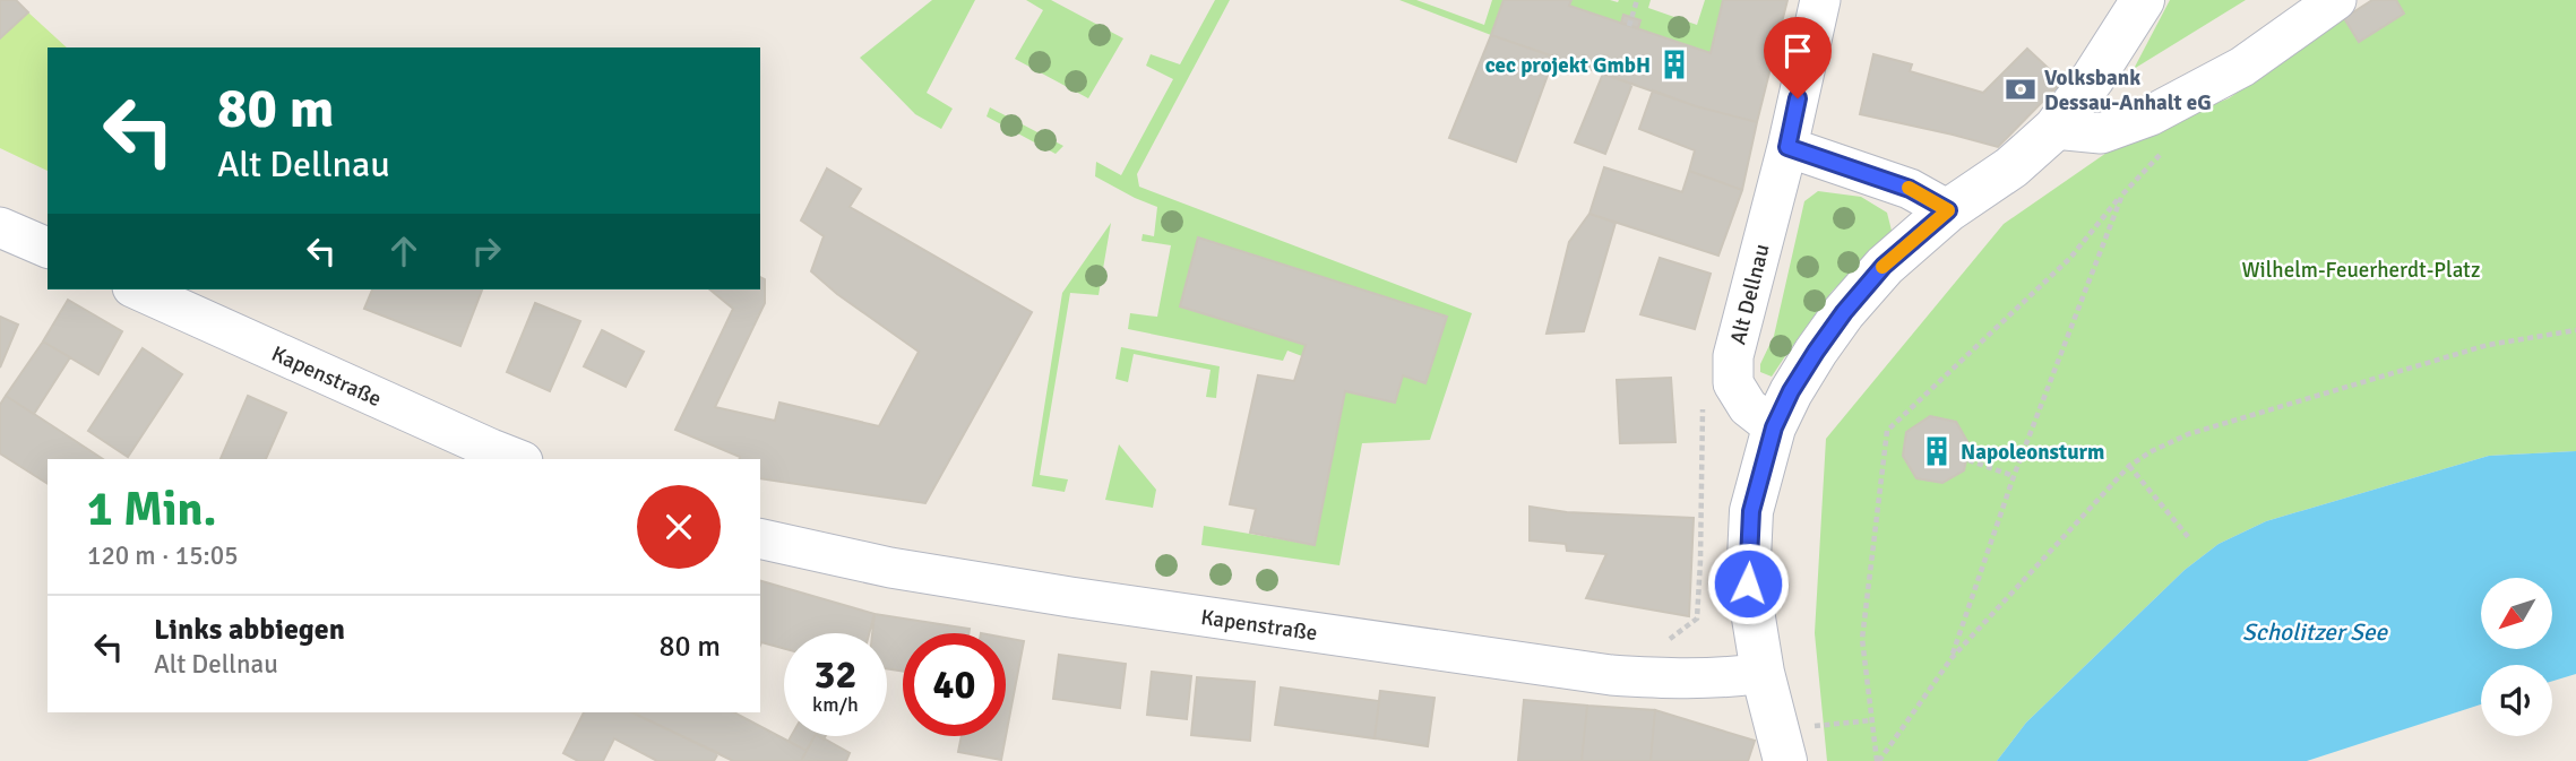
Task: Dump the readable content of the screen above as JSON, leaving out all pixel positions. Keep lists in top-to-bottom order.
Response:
{
  "streets": {
    "street": ["Alt Dellnau", "Kapenstraße"]
  },
  "water": ["Scholitzer See"],
  "parks": ["Wilhelm-Feuerherdt-Platz"],
  "places": {
    "building": ["cec projekt GmbH", "Napoleonsturm"],
    "bank": ["Volksbank Dessau-Anhalt eG"]
  },
  "north": "bottom left",
  "page": {
    "turn": ["80 m", "Alt Dellnau"],
    "heading": ["1 Min.", "120 m · 15:05"],
    "list": [
      {
        "name": "Links abbiegen",
        "note": "Alt Dellnau",
        "value": "80 m"
      }
    ],
    "speed": "32 km/h",
    "limit": "40"
  }
}
